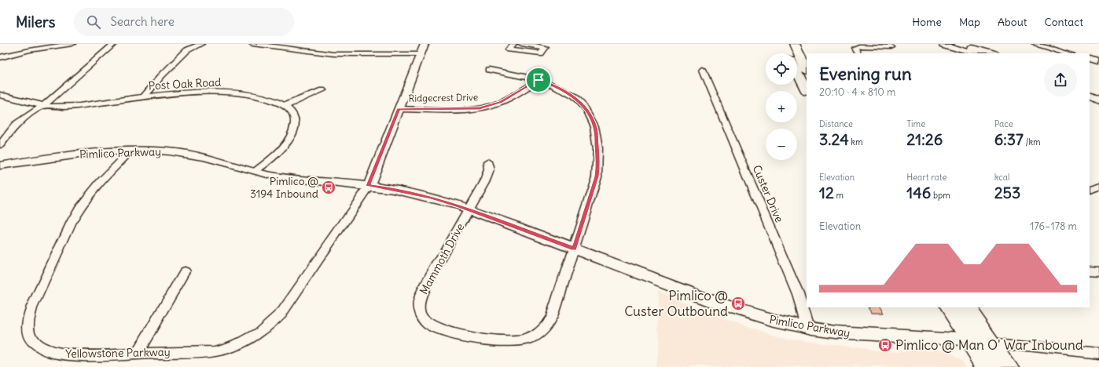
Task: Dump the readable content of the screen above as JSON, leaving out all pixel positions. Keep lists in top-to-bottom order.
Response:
{
  "streets": {
    "street": [
      "Post Oak Road",
      "Ridgecrest Drive",
      "Pimlico Parkway",
      "Custer Drive",
      "Mammoth Drive",
      "Yellowstone Parkway"
    ]
  },
  "crossings": [
    ["Post Oak Road", "Pimlico Parkway"],
    ["Ridgecrest Drive", "Mammoth Drive"],
    ["Ridgecrest Drive", "Yellowstone Parkway"],
    ["Pimlico Parkway", "Custer Drive"],
    ["Pimlico Parkway", "Mammoth Drive"],
    ["Pimlico Parkway", "Yellowstone Parkway"]
  ],
  "places": {
    "bus stop": ["Pimlico @ 3194 Inbound", "Pimlico @ Custer Outbound", "Pimlico @ Man O' War Inbound"]
  },
  "page": {
    "header": "Milers",
    "search": "Search here",
    "nav": [
      "Home",
      "Map",
      "About",
      "Contact"
    ],
    "map_buttons": ["+", "−"],
    "heading": ["Evening run", "20:10 · 4 × 810 m"],
    "stats": [
      ["Distance", "3.24 km"],
      ["Time", "21:26"],
      ["Pace", "6:37 /km"],
      ["Elevation", "12 m"],
      ["Heart rate", "146 bpm"],
      ["kcal", "253"]
    ],
    "chart": ["Elevation", "176–178 m"]
  }
}
